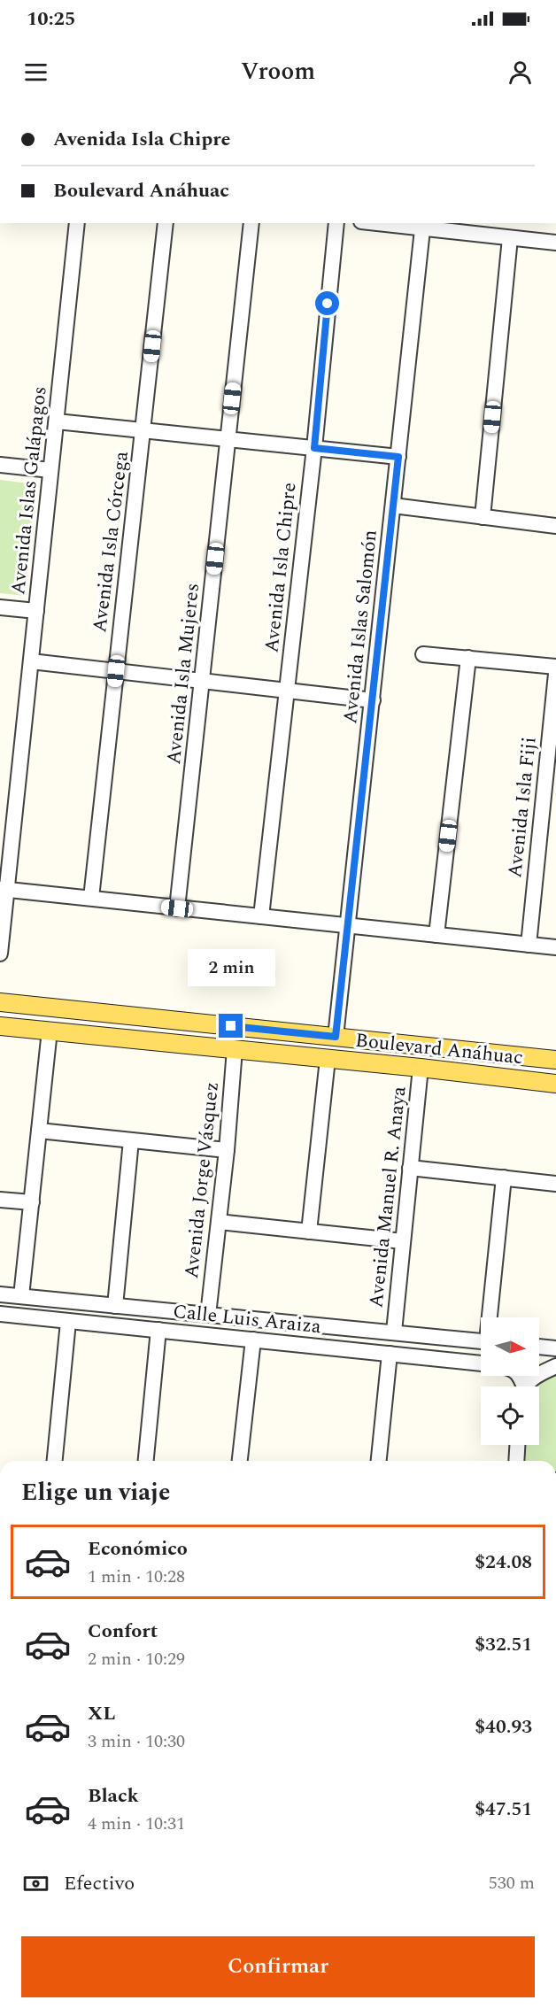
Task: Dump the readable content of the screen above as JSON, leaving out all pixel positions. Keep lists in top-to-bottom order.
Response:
{
  "streets": {
    "main road": ["Boulevard Anáhuac"],
    "street": [
      "Avenida Islas Galápagos",
      "Avenida Isla Córcega",
      "Avenida Isla Chipre",
      "Avenida Islas Salomón",
      "Avenida Isla Mujeres",
      "Avenida Isla Fiji",
      "Avenida Jorge Vásquez",
      "Avenida Manuel R. Anaya",
      "Calle Luis Araiza"
    ]
  },
  "crossings": [
    ["Avenida Islas Salomón", "Boulevard Anáhuac"],
    ["Boulevard Anáhuac", "Avenida Jorge Vásquez"],
    ["Boulevard Anáhuac", "Avenida Manuel R. Anaya"],
    ["Avenida Jorge Vásquez", "Calle Luis Araiza"],
    ["Avenida Manuel R. Anaya", "Calle Luis Araiza"]
  ],
  "north": "right",
  "page": {
    "status": "10:25",
    "header": "Vroom",
    "banner": ["Avenida Isla Chipre", "Boulevard Anáhuac"],
    "bubble": "2 min",
    "heading": "Elige un viaje",
    "list": [
      {
        "name": "Económico",
        "note": "1 min · 10:28",
        "value": "$24.08"
      },
      {
        "name": "Confort",
        "note": "2 min · 10:29",
        "value": "$32.51"
      },
      {
        "name": "XL",
        "note": "3 min · 10:30",
        "value": "$40.93"
      },
      {
        "name": "Black",
        "note": "4 min · 10:31",
        "value": "$47.51"
      }
    ],
    "pay": ["Efectivo", "530 m"],
    "buttons": "Confirmar"
  }
}
